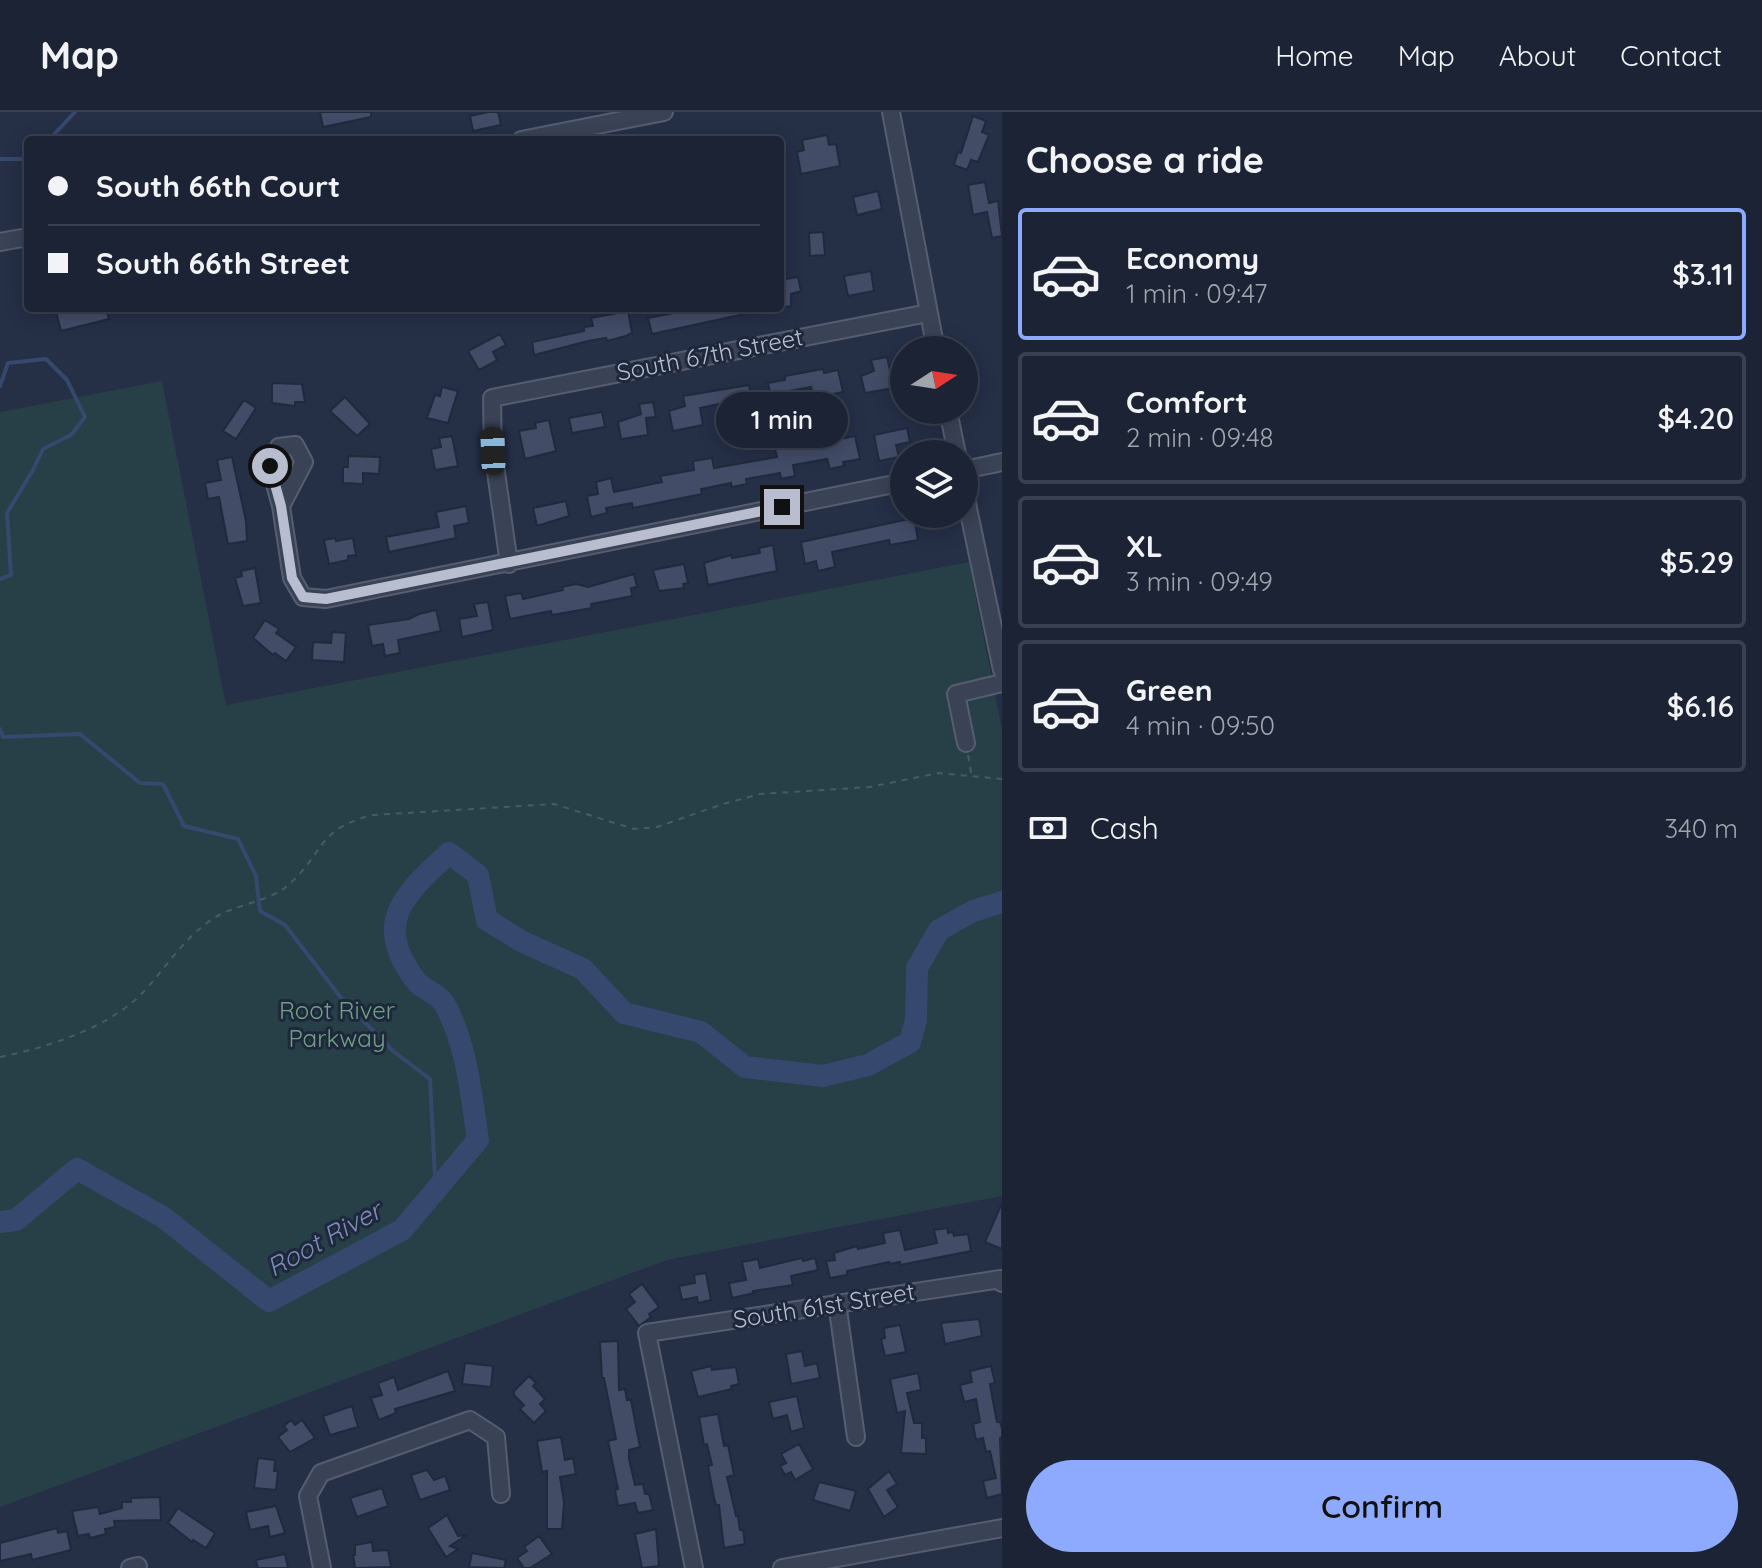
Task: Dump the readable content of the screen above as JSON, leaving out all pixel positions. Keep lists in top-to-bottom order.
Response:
{
  "streets": {
    "street": ["South 67th Street", "South 61st Street"]
  },
  "water": ["Root River"],
  "parks": ["Root River Parkway"],
  "north": "right",
  "page": {
    "header": "Map",
    "nav": [
      "Home",
      "Map",
      "About",
      "Contact"
    ],
    "heading": "Choose a ride",
    "banner": ["South 66th Court", "South 66th Street"],
    "list": [
      {
        "name": "Economy",
        "note": "1 min · 09:47",
        "value": "$3.11"
      },
      {
        "name": "Comfort",
        "note": "2 min · 09:48",
        "value": "$4.20"
      },
      {
        "name": "XL",
        "note": "3 min · 09:49",
        "value": "$5.29"
      },
      {
        "name": "Green",
        "note": "4 min · 09:50",
        "value": "$6.16"
      }
    ],
    "bubble": "1 min",
    "pay": ["Cash", "340 m"],
    "buttons": "Confirm"
  }
}
